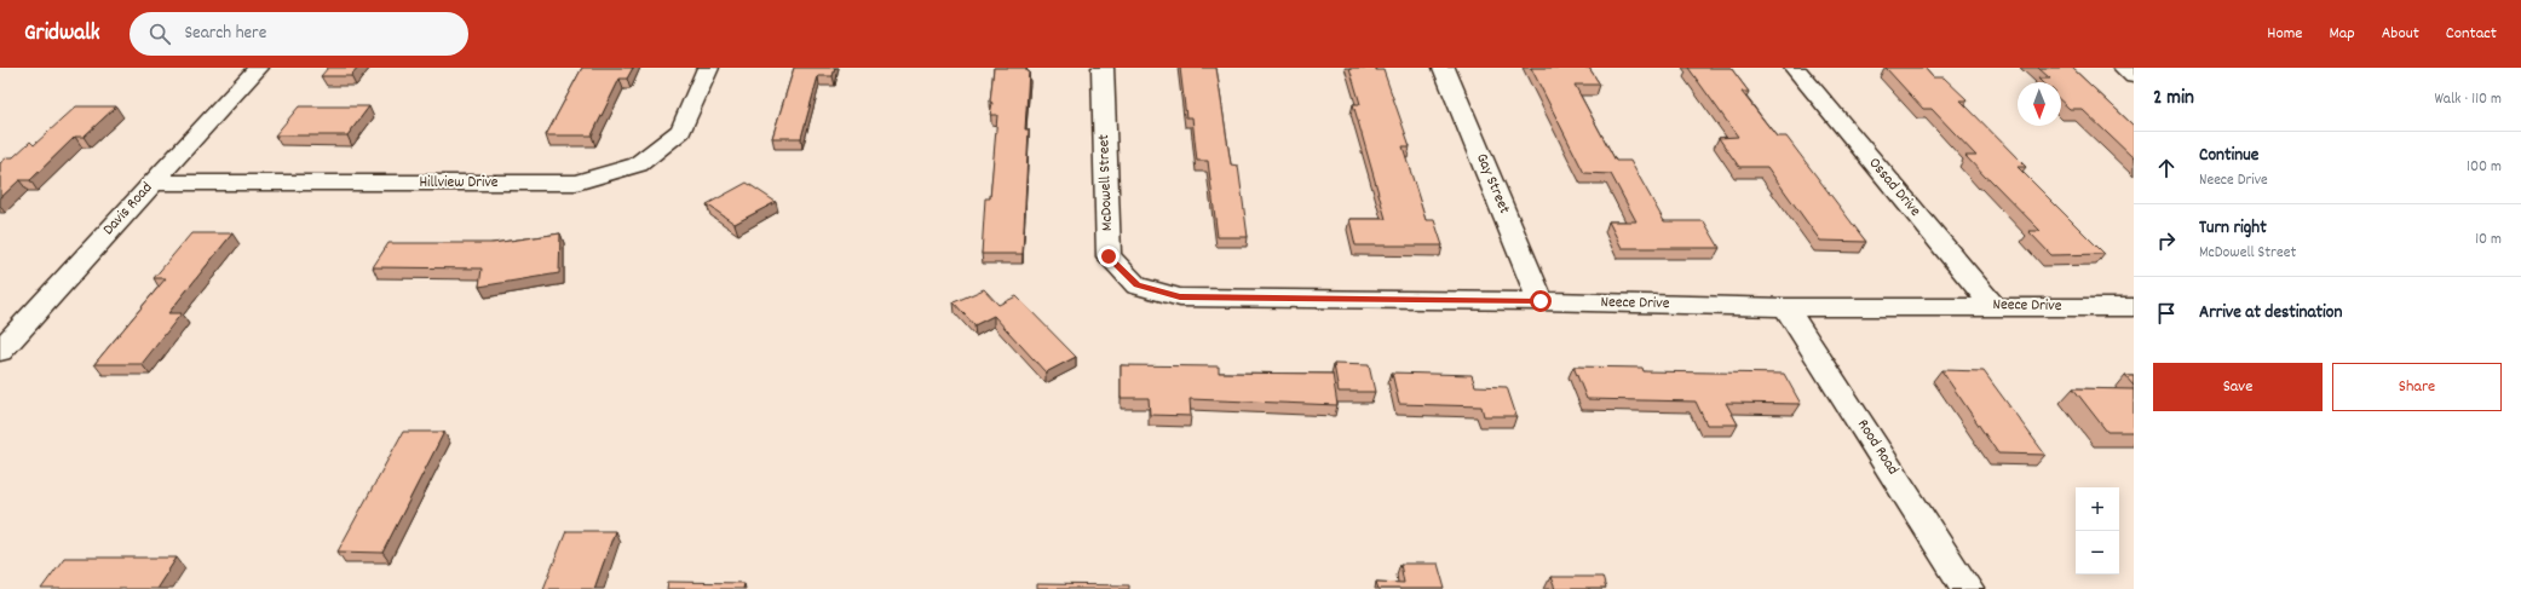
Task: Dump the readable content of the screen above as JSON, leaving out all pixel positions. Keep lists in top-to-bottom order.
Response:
{
  "streets": {
    "street": [
      "Hillview Drive",
      "McDowell Street",
      "Gay Street",
      "Ossad Drive",
      "Davis Road",
      "Neece Drive",
      "Rood Road"
    ]
  },
  "crossings": [
    ["Hillview Drive", "Davis Road"],
    ["McDowell Street", "Neece Drive"],
    ["Gay Street", "Neece Drive"],
    ["Ossad Drive", "Neece Drive"],
    ["Neece Drive", "Rood Road"]
  ],
  "north": "bottom",
  "page": {
    "header": "Gridwalk",
    "search": "Search here",
    "nav": [
      "Home",
      "Map",
      "About",
      "Contact"
    ],
    "heading": ["2 min", "Walk · 110 m"],
    "list": [
      ["Continue", "Neece Drive", "100 m"],
      ["Turn right", "McDowell Street", "10 m"],
      "Arrive at destination"
    ],
    "buttons": ["Save", "Share"],
    "map_buttons": ["+", "−"]
  }
}
